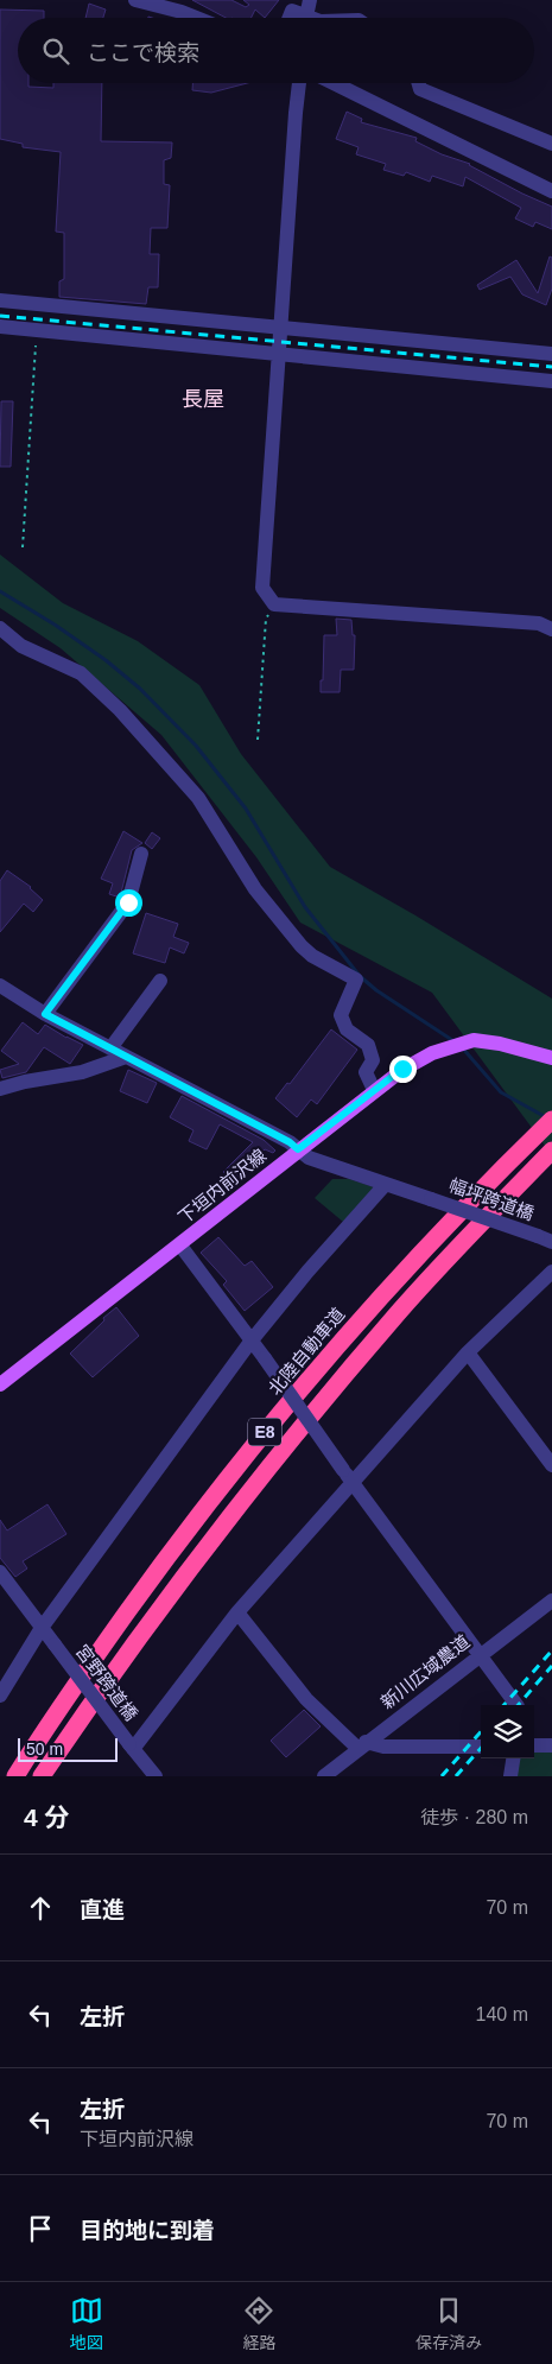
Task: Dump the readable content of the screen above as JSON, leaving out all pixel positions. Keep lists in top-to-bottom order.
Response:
{
  "streets": {
    "highway": ["北陸自動車道", "E8"],
    "main road": ["下垣内前沢線"],
    "street": ["幅坪跨道橋", "新川広域農道", "宮野跨道橋"]
  },
  "crossings": [
    ["下垣内前沢線", "幅坪跨道橋"]
  ],
  "districts": ["長屋"],
  "scale_bar": "50 m",
  "page": {
    "search": "ここで検索",
    "scale": "50 m",
    "heading": ["4 分", "徒歩 · 280 m"],
    "list": [
      ["直進", "70 m"],
      ["左折", "140 m"],
      ["左折", "下垣内前沢線", "70 m"],
      "目的地に到着"
    ],
    "nav": ["地図", "経路", "保存済み"]
  }
}
